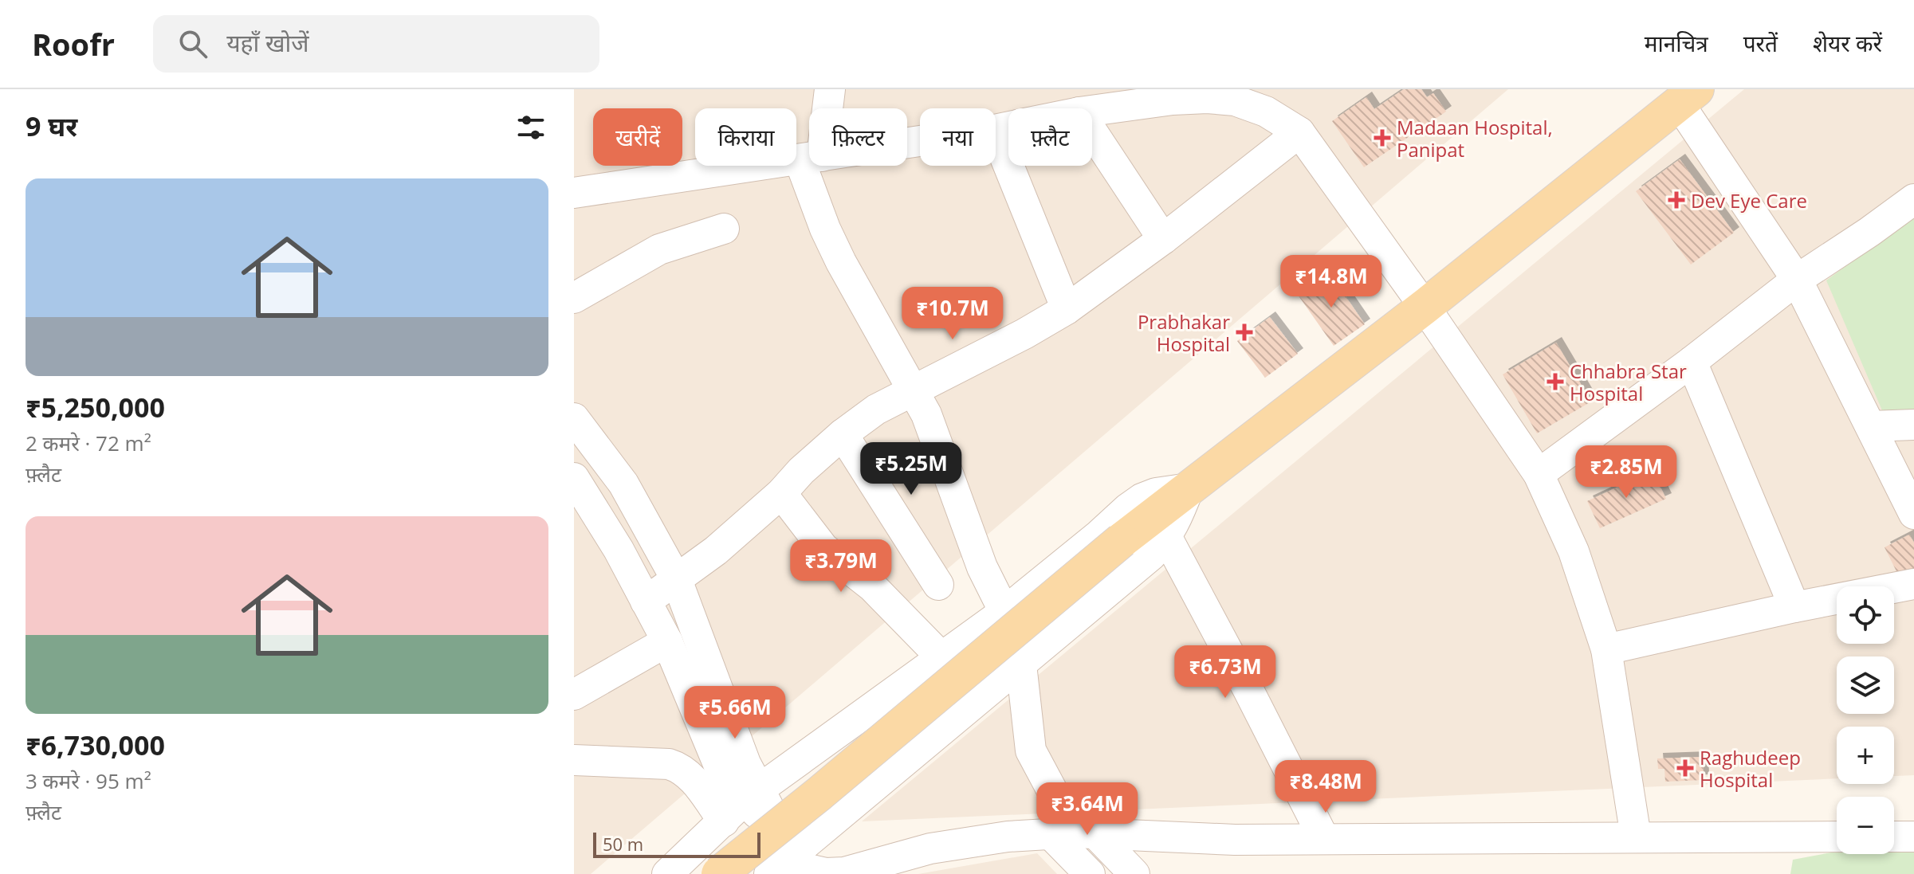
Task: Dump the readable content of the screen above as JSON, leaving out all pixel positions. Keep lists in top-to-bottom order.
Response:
{
  "places": {
    "health": [
      "Madaan Hospital, Panipat",
      "Dev Eye Care",
      "Prabhakar Hospital",
      "Chhabra Star Hospital",
      "Raghudeep Hospital"
    ]
  },
  "scale_bar": "50 m",
  "page": {
    "header": "Roofr",
    "search": "यहाँ खोजें",
    "nav": ["मानचित्र", "परतें", "शेयर करें"],
    "heading": "9 घर",
    "chip": [
      "खरीदें",
      "किराया",
      "फ़िल्टर",
      "नया",
      "फ़्लैट"
    ],
    "list": [
      {
        "name": "₹5,250,000",
        "note": "2 कमरे · 72 m² · फ़्लैट"
      },
      {
        "name": "₹6,730,000",
        "note": "3 कमरे · 95 m² · फ़्लैट"
      }
    ],
    "price": [
      "₹14.8M",
      "₹10.7M",
      "₹5.25M",
      "₹2.85M",
      "₹3.79M",
      "₹6.73M",
      "₹5.66M",
      "₹8.48M",
      "₹3.64M"
    ],
    "map_buttons": ["+", "−"],
    "scale": "50 m"
  }
}
